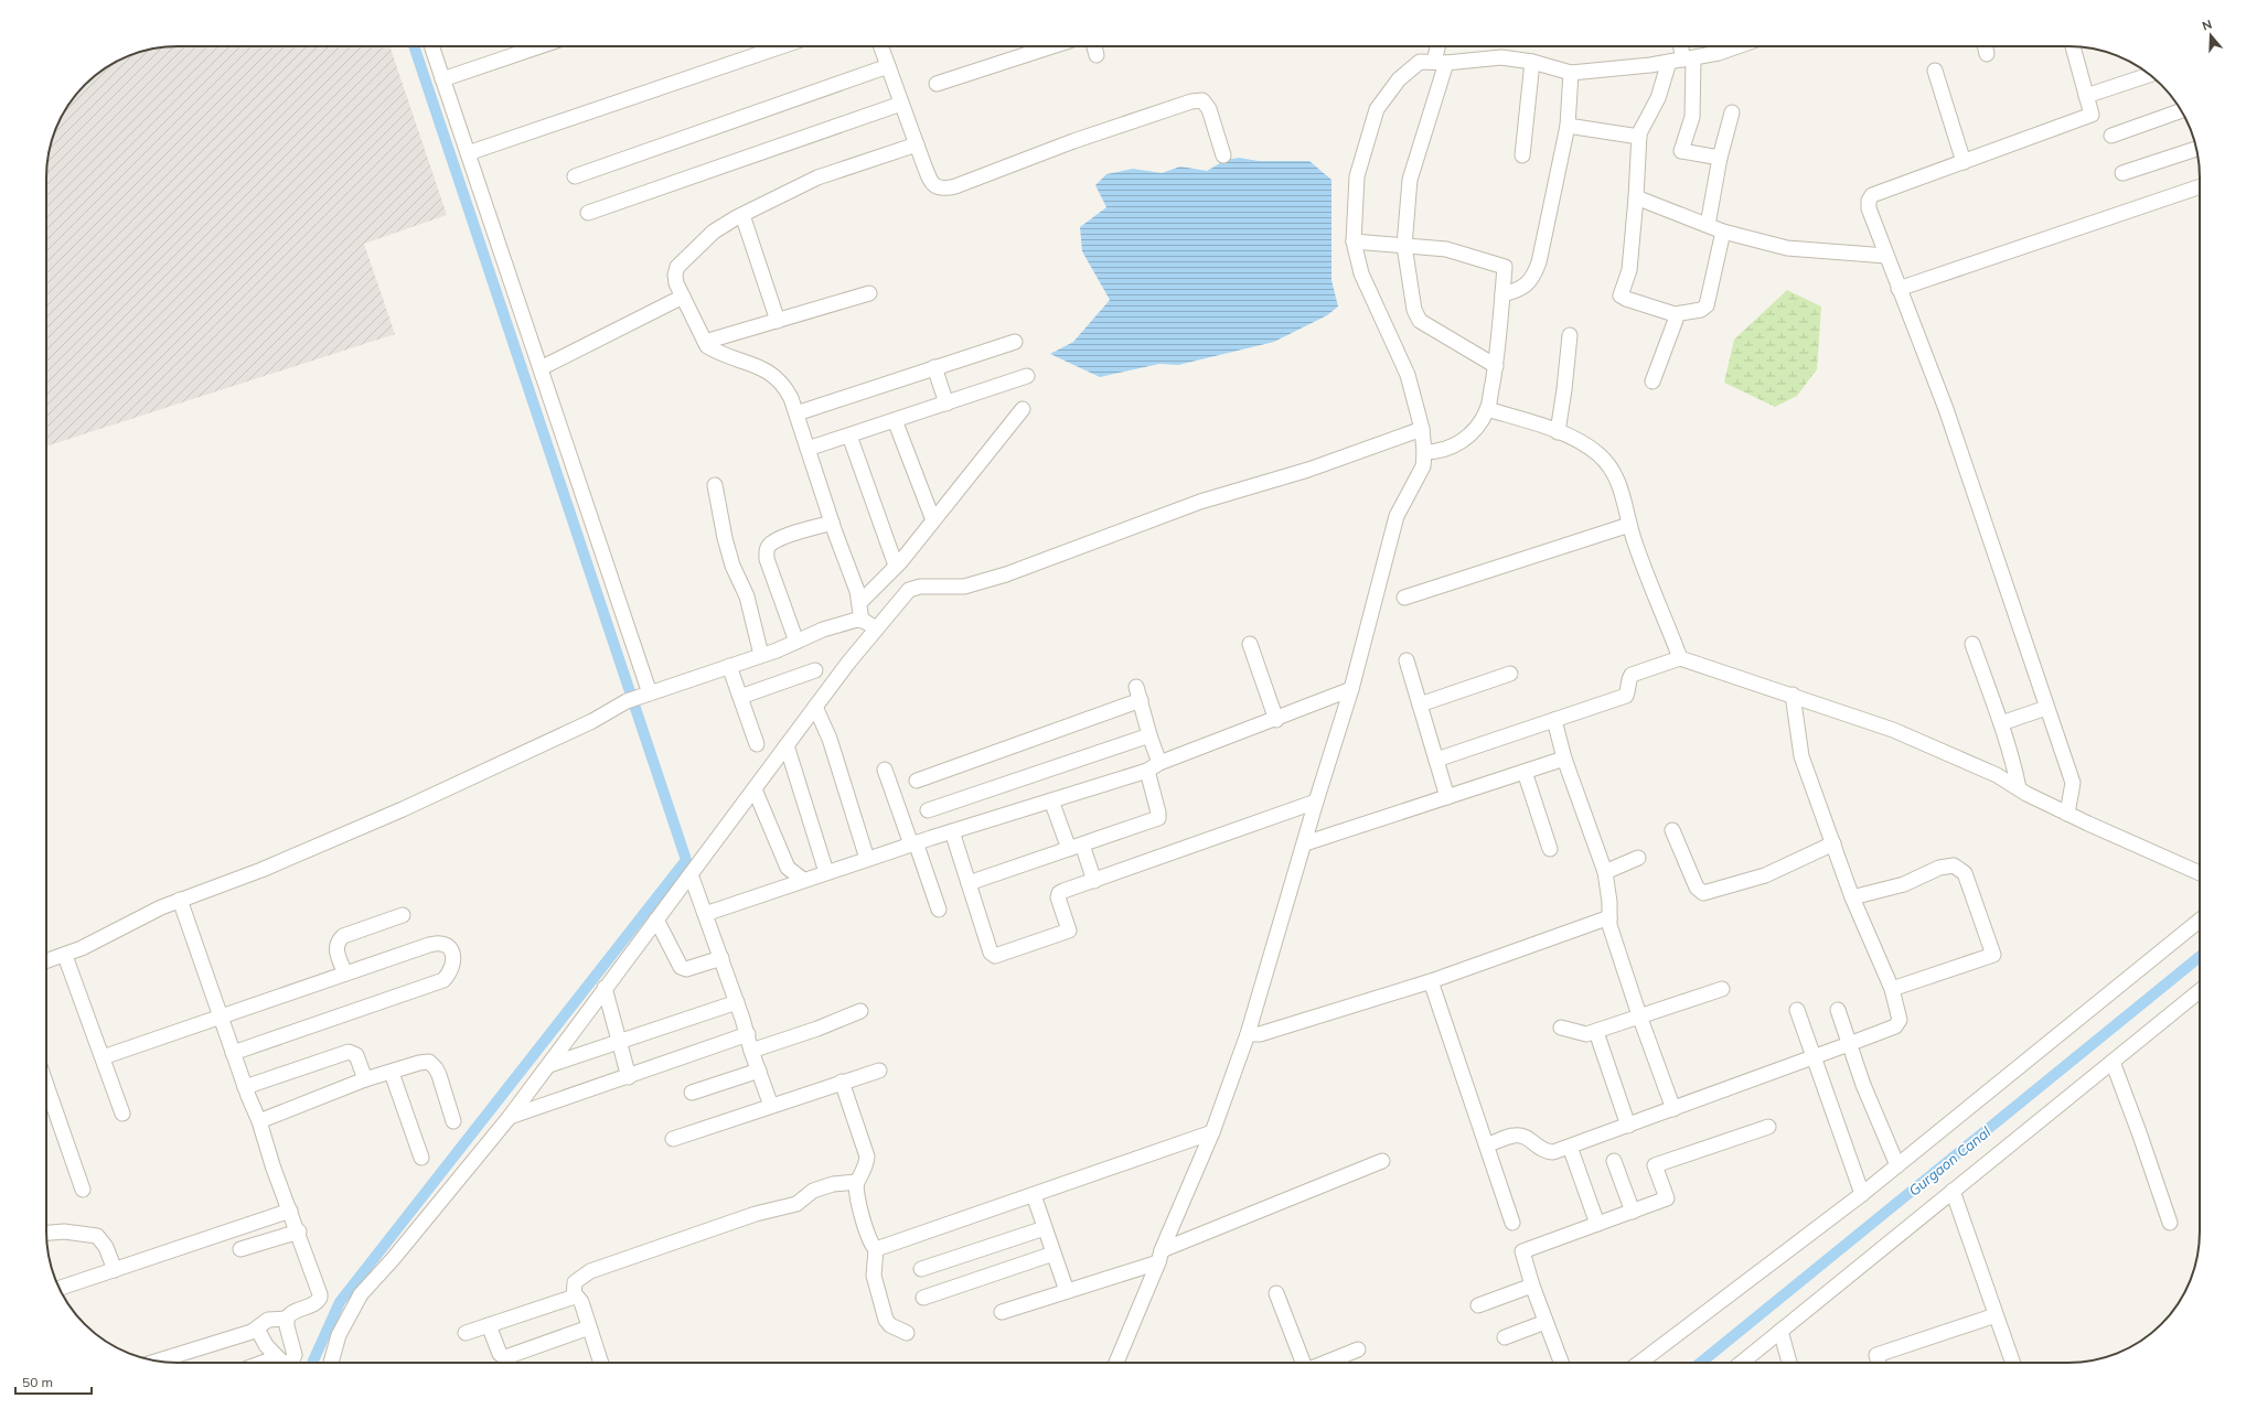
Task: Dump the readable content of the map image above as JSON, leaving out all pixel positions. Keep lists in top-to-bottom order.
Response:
{
  "water": ["Gurgaon Canal"],
  "scale_bar": "50 m",
  "north": "top"
}
